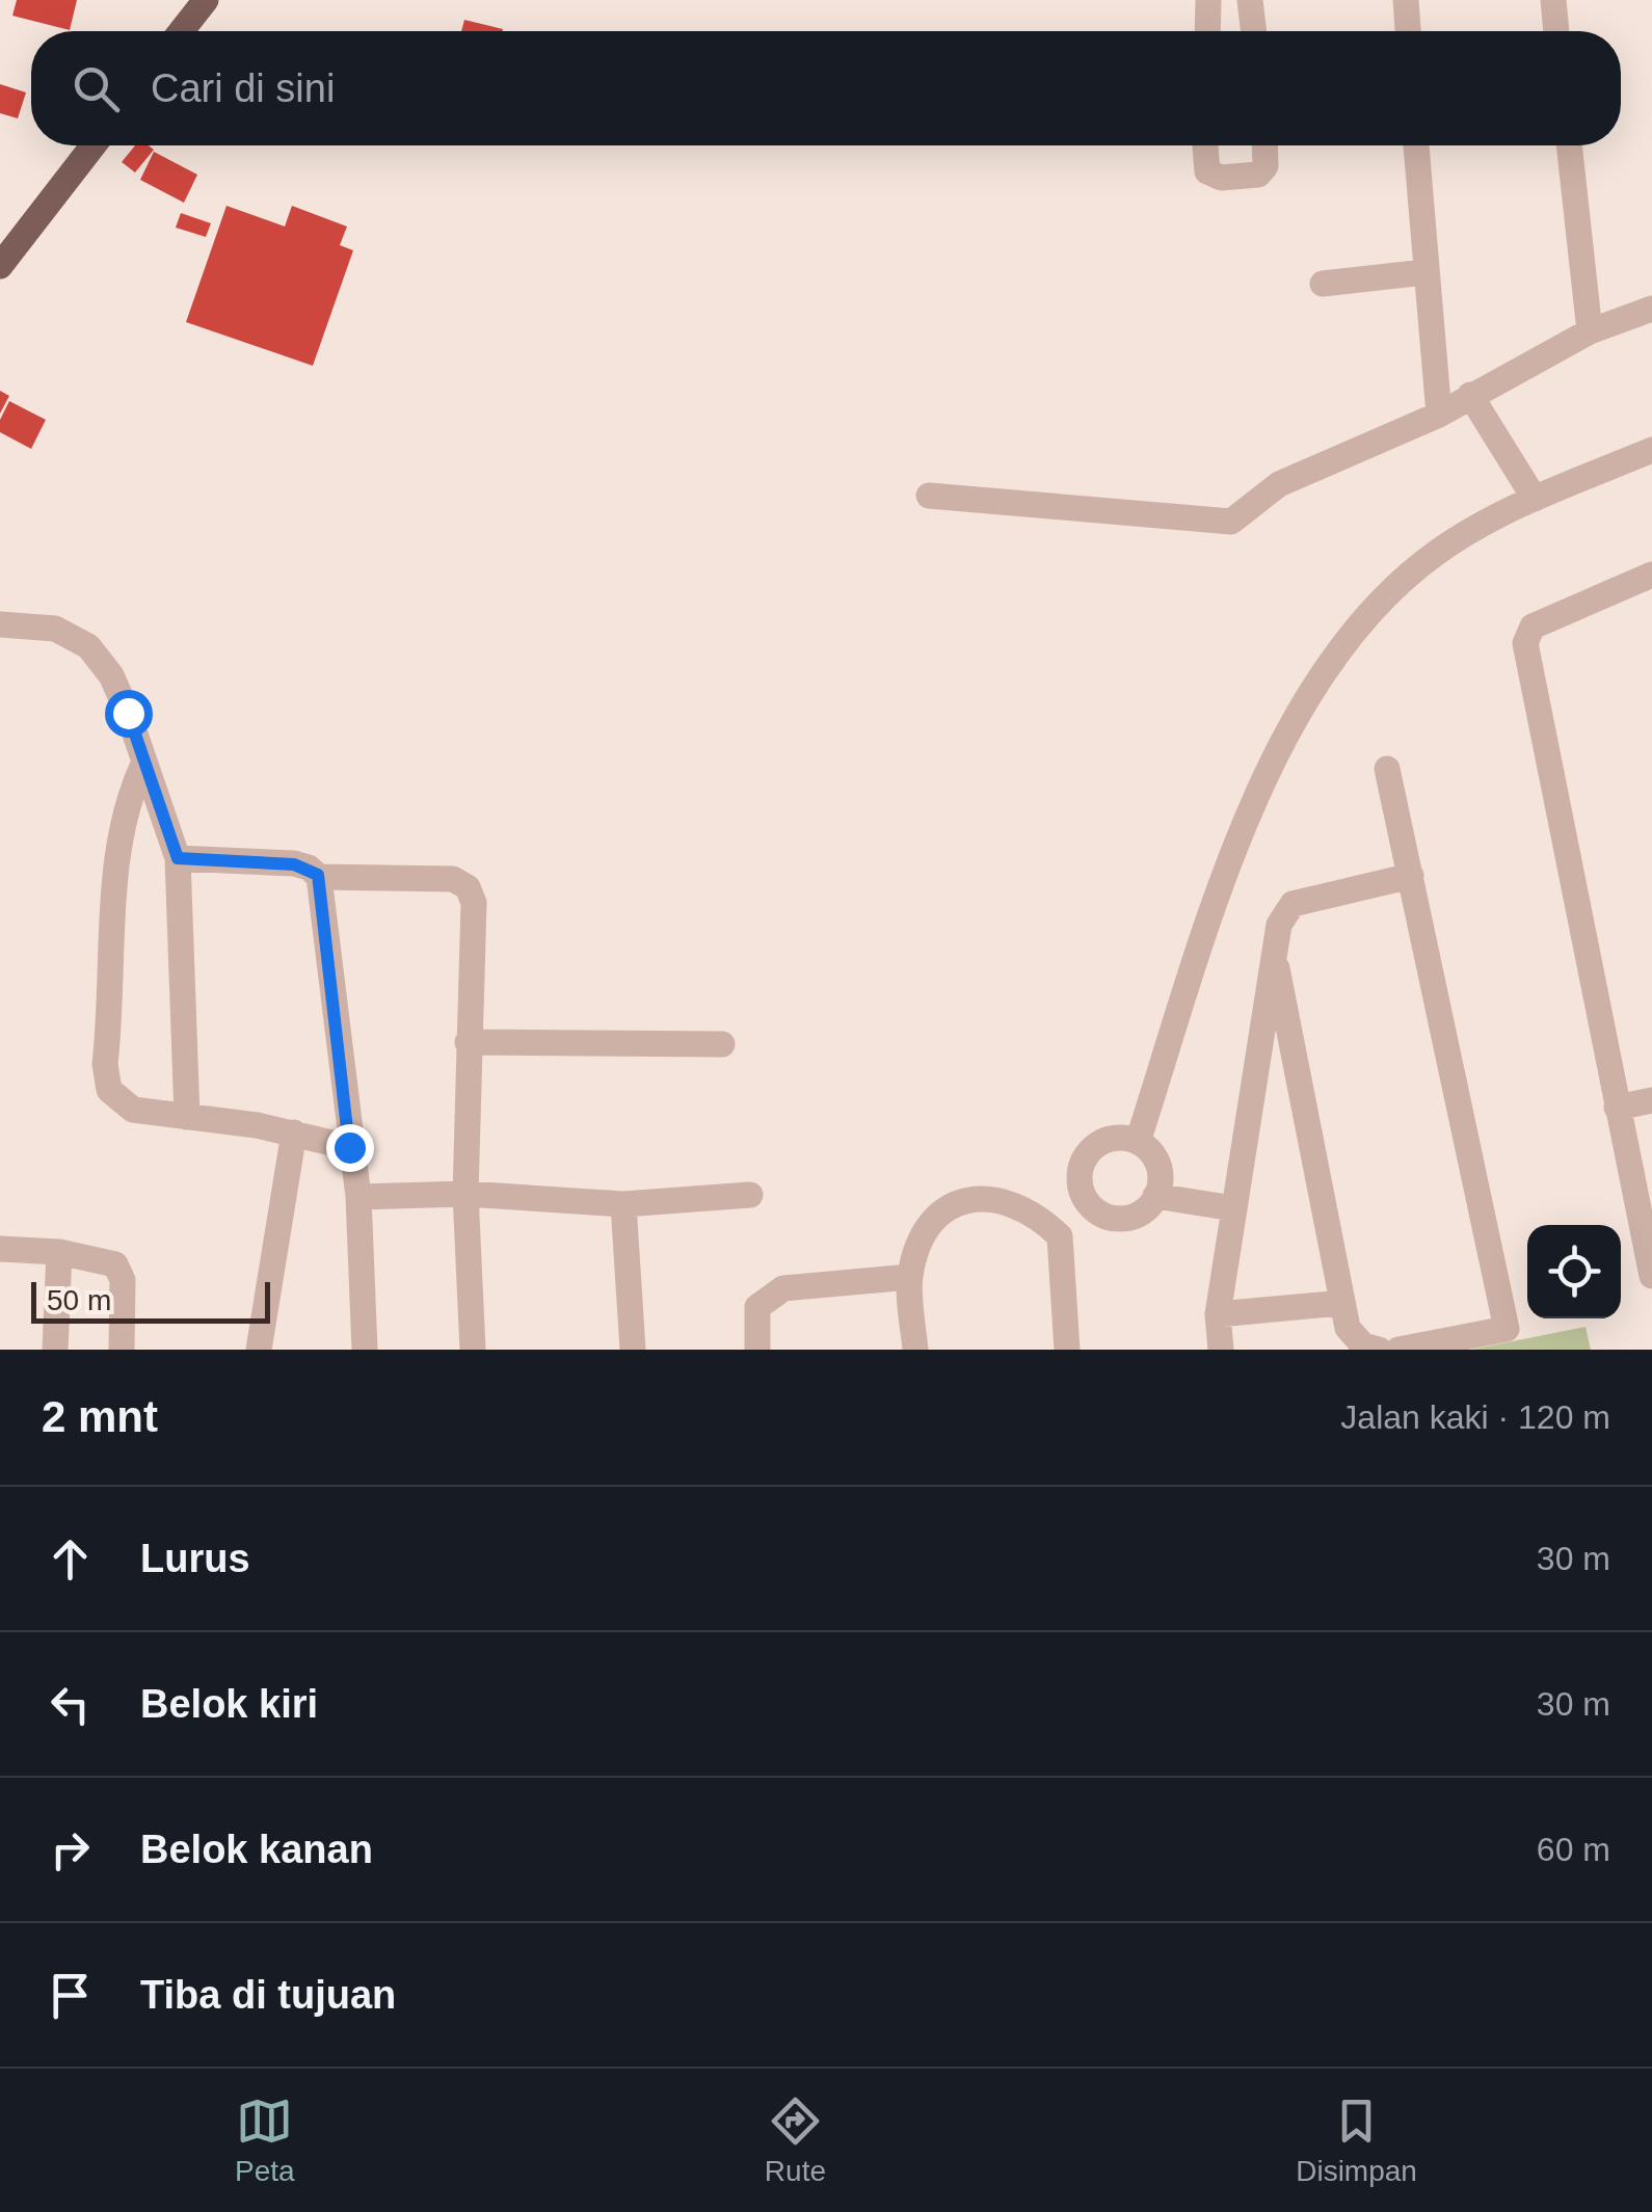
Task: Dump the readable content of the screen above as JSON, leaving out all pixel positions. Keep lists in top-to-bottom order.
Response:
{
  "scale_bar": "50 m",
  "page": {
    "search": "Cari di sini",
    "scale": "50 m",
    "heading": ["2 mnt", "Jalan kaki · 120 m"],
    "list": [
      ["Lurus", "30 m"],
      ["Belok kiri", "30 m"],
      ["Belok kanan", "60 m"],
      "Tiba di tujuan"
    ],
    "nav": ["Peta", "Rute", "Disimpan"]
  }
}
